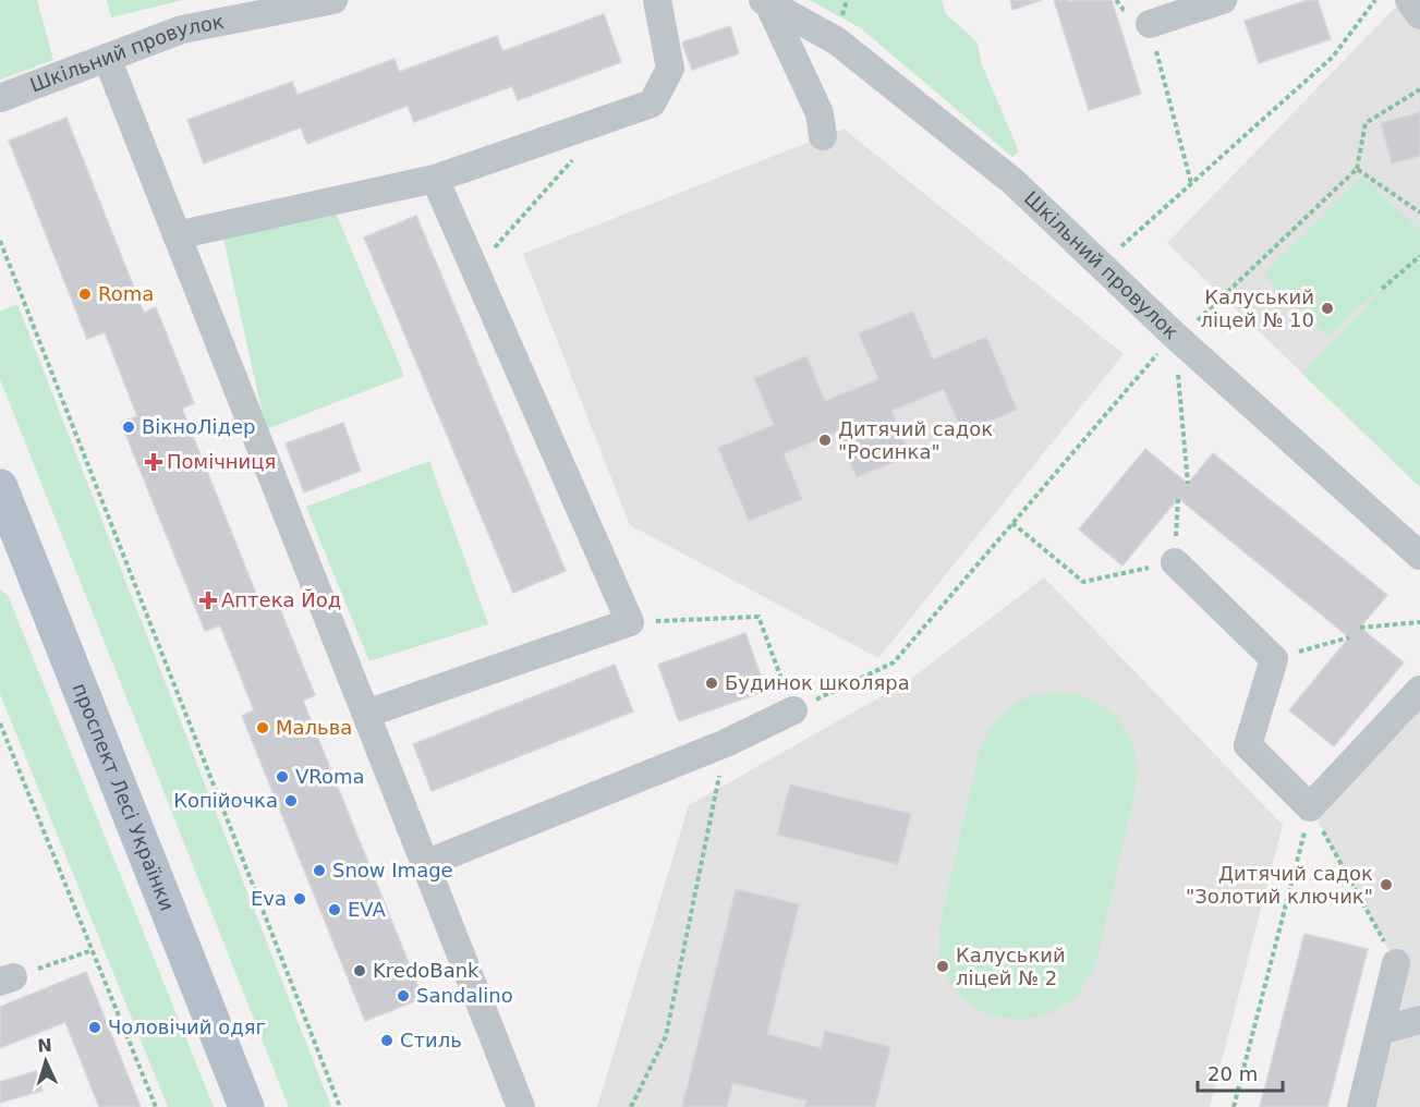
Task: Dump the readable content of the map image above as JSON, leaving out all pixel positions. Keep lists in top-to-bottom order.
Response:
{
  "streets": {
    "main road": ["проспект Лесі Українки"],
    "street": ["Шкільний провулок"]
  },
  "places": {
    "other": [
      "Roma",
      "Калуський ліцей № 10",
      "ВікноЛідер",
      "Дитячий садок \"Росинка\"",
      "Будинок школяра",
      "Мальва",
      "VRoma",
      "Копійочка",
      "Snow Image",
      "Дитячий садок \"Золотий ключик\"",
      "Eva",
      "ЕVA",
      "Калуський ліцей № 2",
      "KredoBank",
      "Sandalino",
      "Чоловічий одяг",
      "Стиль"
    ],
    "health": ["Помічниця", "Аптека Йод"]
  },
  "scale_bar": "20 m",
  "north": "top"
}
